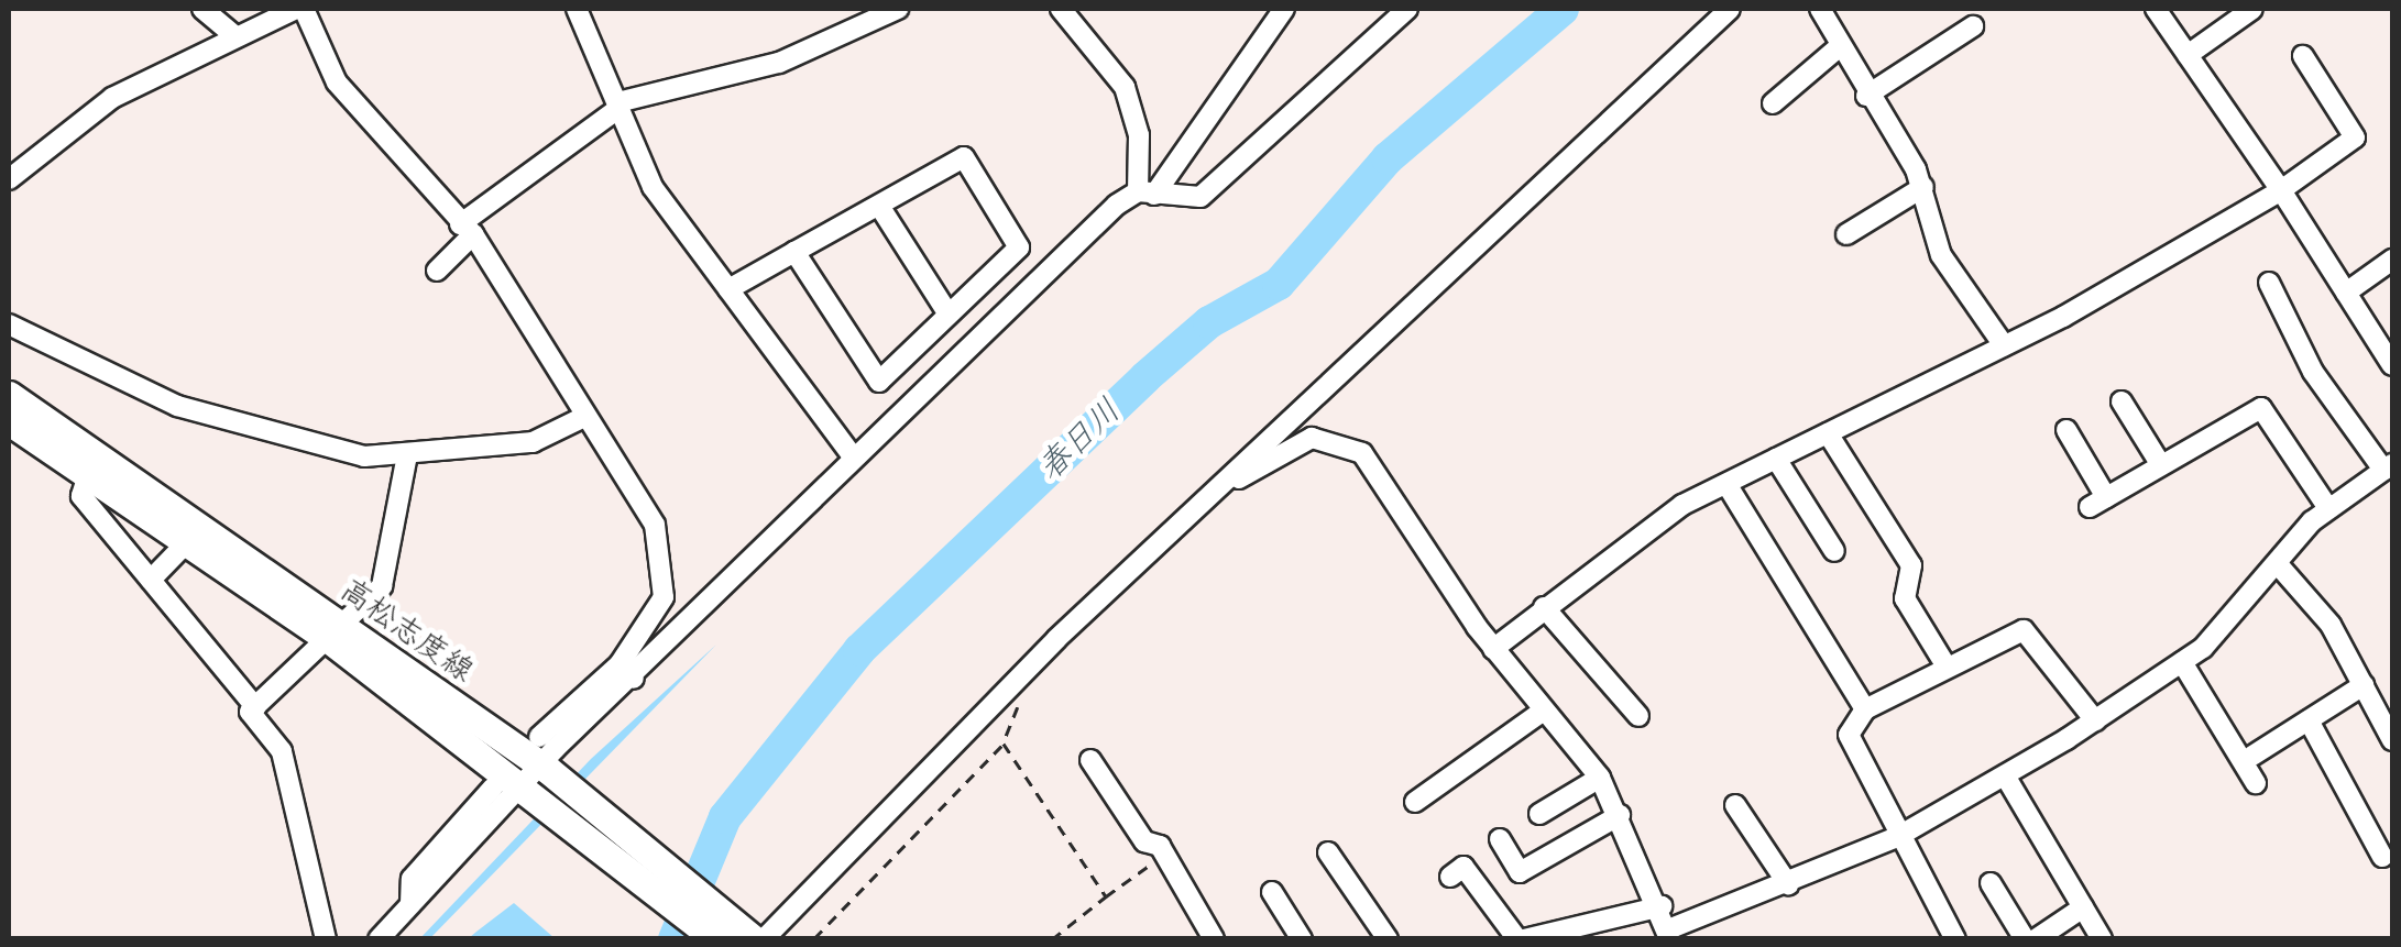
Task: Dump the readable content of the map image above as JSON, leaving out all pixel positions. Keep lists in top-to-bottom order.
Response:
{
  "streets": {
    "main road": ["高松志度線"]
  },
  "water": ["春日川"]
}
